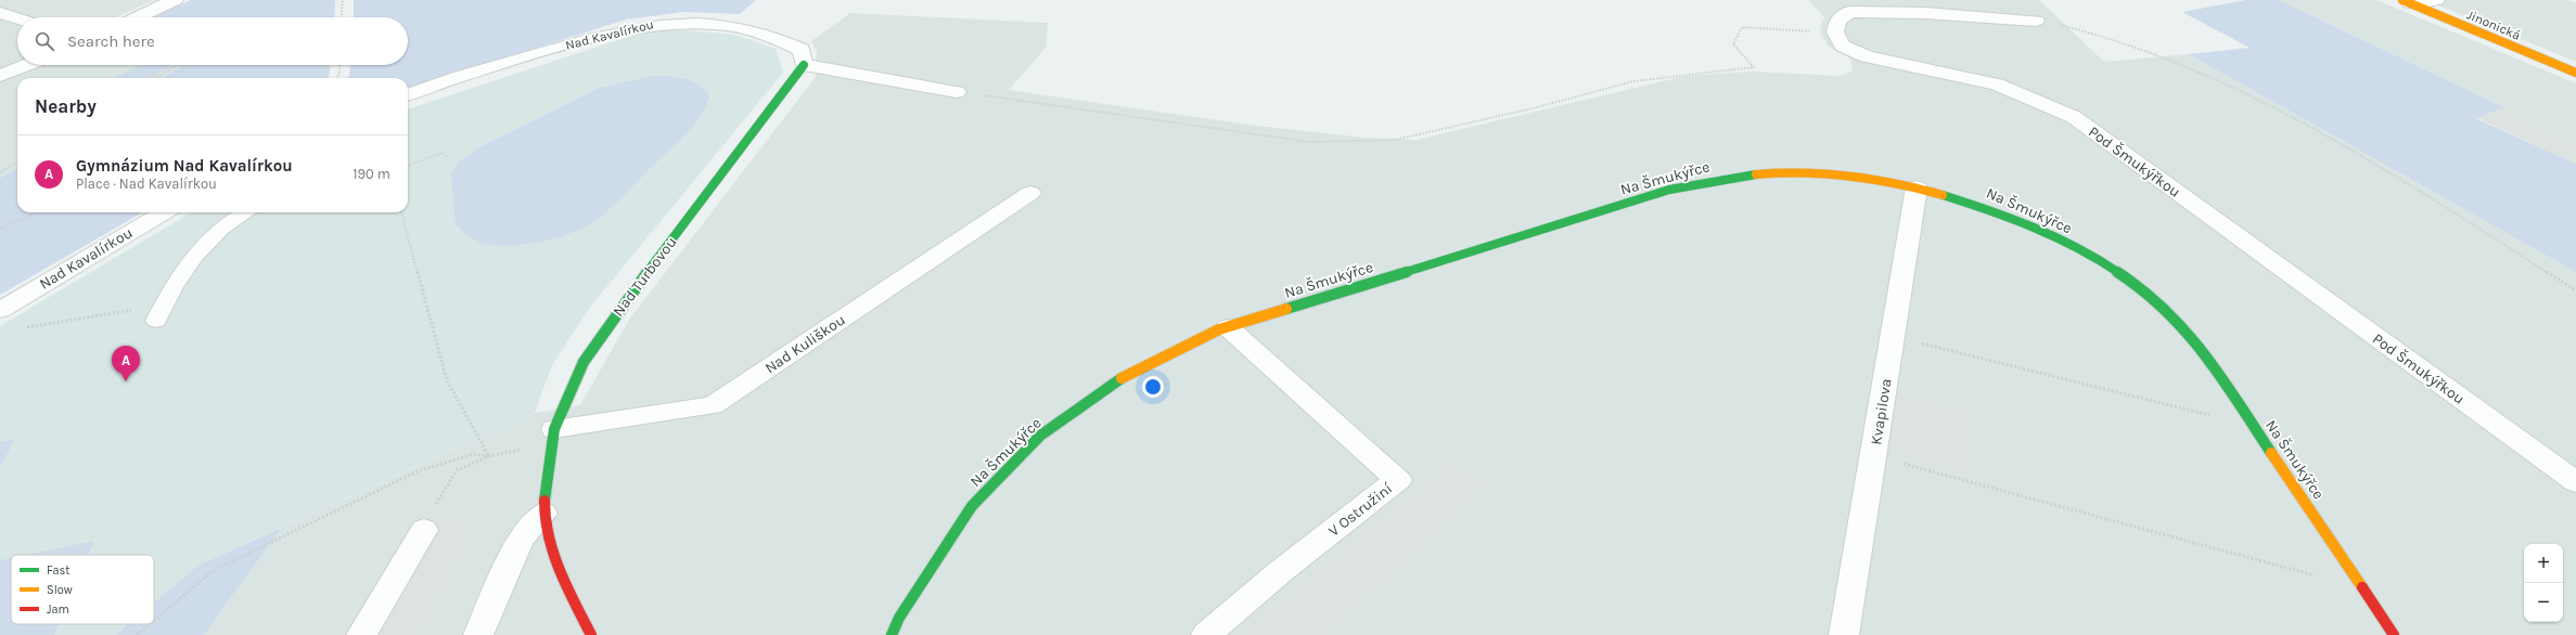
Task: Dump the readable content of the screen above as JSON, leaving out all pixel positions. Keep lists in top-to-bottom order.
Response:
{
  "streets": {
    "street": [
      "Jinonická",
      "Nad Kavalírkou",
      "Pod Šmukýřkou",
      "Na Šmukýřce",
      "Nad Turbovou",
      "Nad Kuliškou",
      "Kvapilova",
      "V Ostružiní"
    ]
  },
  "crossings": [
    ["Nad Kavalírkou", "Nad Turbovou"],
    ["Na Šmukýřce", "Kvapilova"],
    ["Na Šmukýřce", "V Ostružiní"],
    ["Nad Turbovou", "Nad Kuliškou"]
  ],
  "legend": ["Fast", "Slow", "Jam"],
  "page": {
    "search": "Search here",
    "heading": "Nearby",
    "list": [
      {
        "mark": "A",
        "name": "Gymnázium Nad Kavalírkou",
        "note": "Place · Nad Kavalírkou",
        "value": "190 m"
      }
    ],
    "pins": "A",
    "map_buttons": ["+", "−"]
  }
}
